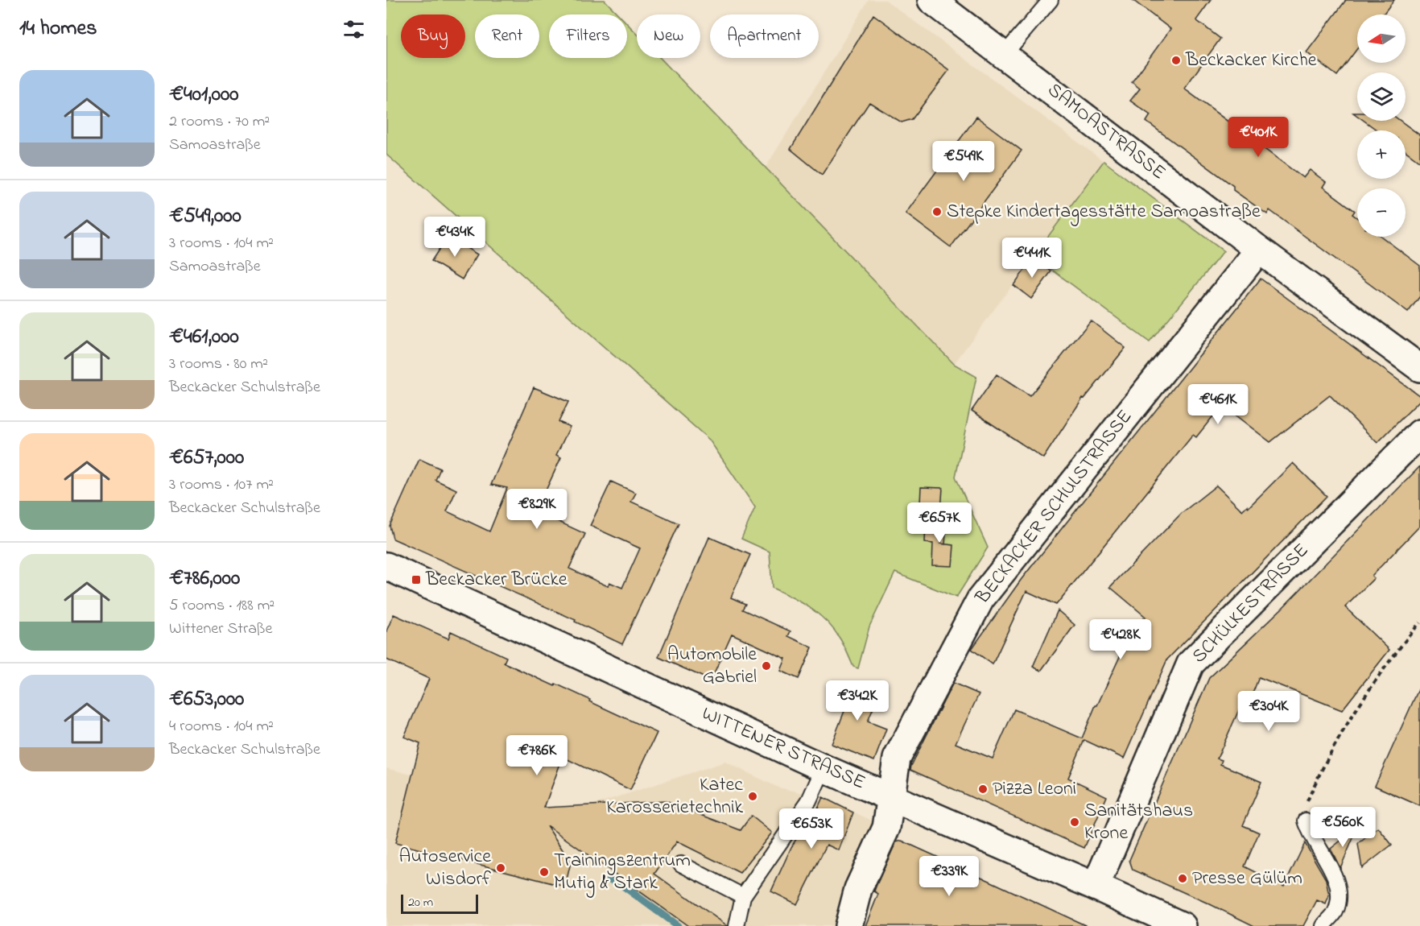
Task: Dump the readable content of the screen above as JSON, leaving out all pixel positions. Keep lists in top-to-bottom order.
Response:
{
  "streets": {
    "street": [
      "SAMOASTRASSE",
      "BECKACKER SCHULSTRASSE",
      "SCHÜLKESTRASSE",
      "WITTENER STRASSE"
    ]
  },
  "crossings": [
    ["SAMOASTRASSE", "BECKACKER SCHULSTRASSE"],
    ["BECKACKER SCHULSTRASSE", "WITTENER STRASSE"],
    ["SCHÜLKESTRASSE", "WITTENER STRASSE"]
  ],
  "places": {
    "other": [
      "Beckacker Kirche",
      "Stepke Kindertagesstätte Samoastraße",
      "Automobile Gabriel",
      "Pizza Leoni",
      "Katec Karosserietechnik",
      "Sanitätshaus Krone",
      "Autoservice Wisdorf",
      "Trainingszentrum Mutig & Stark",
      "Presse Gülüm"
    ],
    "transit": ["Beckacker Brücke"]
  },
  "scale_bar": "20 m",
  "north": "left",
  "page": {
    "heading": "14 homes",
    "map_buttons": ["+", "−"],
    "chip": [
      "Buy",
      "Rent",
      "Filters",
      "New",
      "Apartment"
    ],
    "list": [
      {
        "name": "€401,000",
        "note": "2 rooms · 70 m² · Samoastraße"
      },
      {
        "name": "€549,000",
        "note": "3 rooms · 104 m² · Samoastraße"
      },
      {
        "name": "€461,000",
        "note": "3 rooms · 80 m² · Beckacker Schulstraße"
      },
      {
        "name": "€657,000",
        "note": "3 rooms · 107 m² · Beckacker Schulstraße"
      },
      {
        "name": "€786,000",
        "note": "5 rooms · 188 m² · Wittener Straße"
      },
      {
        "name": "€653,000",
        "note": "4 rooms · 104 m² · Beckacker Schulstraße"
      }
    ],
    "price": [
      "€401K",
      "€549K",
      "€434K",
      "€441K",
      "€461K",
      "€829K",
      "€657K",
      "€428K",
      "€342K",
      "€304K",
      "€786K",
      "€560K",
      "€653K",
      "€339K"
    ],
    "scale": "20 m"
  }
}
